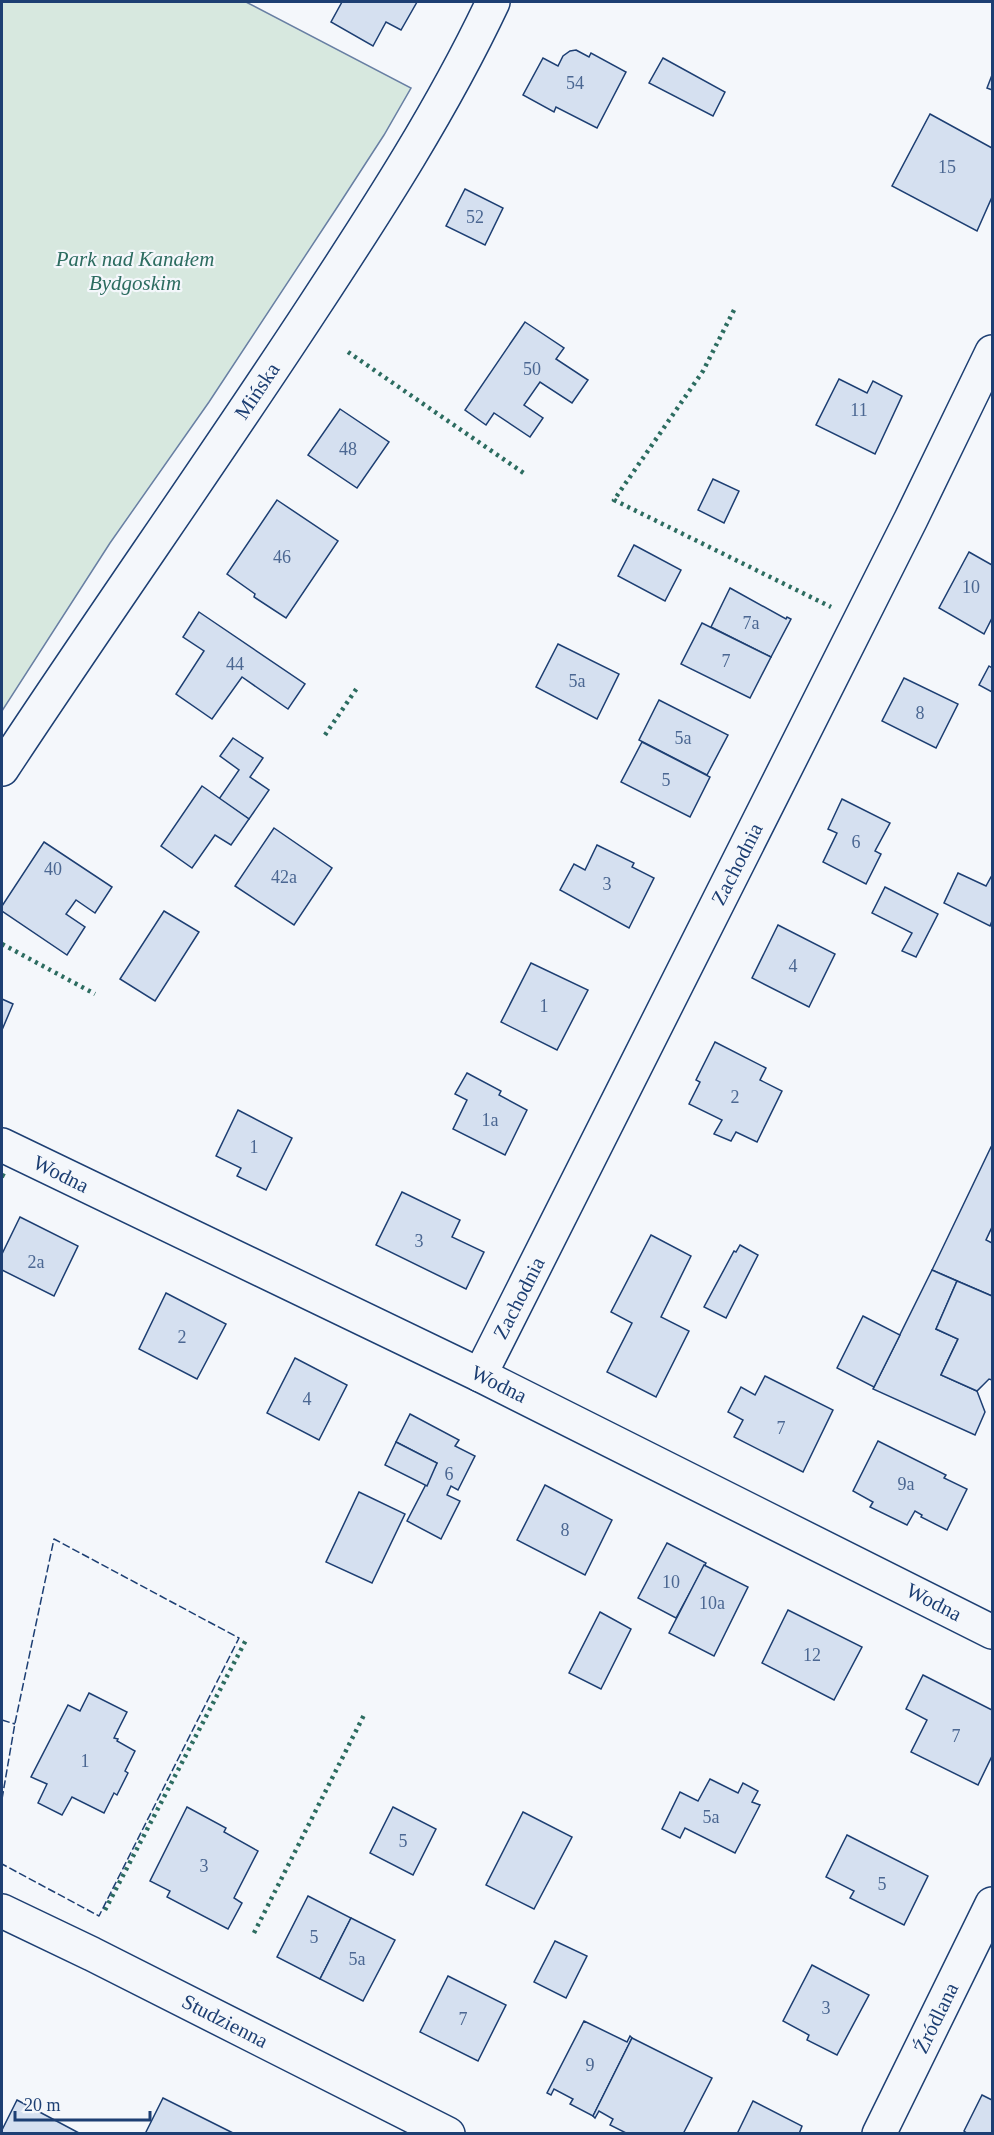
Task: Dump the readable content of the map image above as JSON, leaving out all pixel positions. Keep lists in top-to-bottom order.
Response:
{
  "streets": {
    "street": [
      "Mińska",
      "Zachodnia",
      "Wodna",
      "Źródlana",
      "Studzienna"
    ]
  },
  "crossings": [
    ["Zachodnia", "Wodna"]
  ],
  "parks": ["Park nad Kanałem Bydgoskim"],
  "house_numbers": [
    "54",
    "15",
    "52",
    "50",
    "11",
    "48",
    "46",
    "10",
    "7a",
    "7",
    "44",
    "5a",
    "8",
    "5a",
    "5",
    "6",
    "40",
    "42a",
    "3",
    "4",
    "1",
    "2",
    "1a",
    "1",
    "3",
    "2a",
    "2",
    "4",
    "7",
    "6",
    "9a",
    "8",
    "10",
    "10a",
    "12",
    "7",
    "1",
    "5a",
    "5",
    "3",
    "5",
    "5",
    "5a",
    "3",
    "7",
    "9"
  ],
  "scale_bar": "20 m"
}
